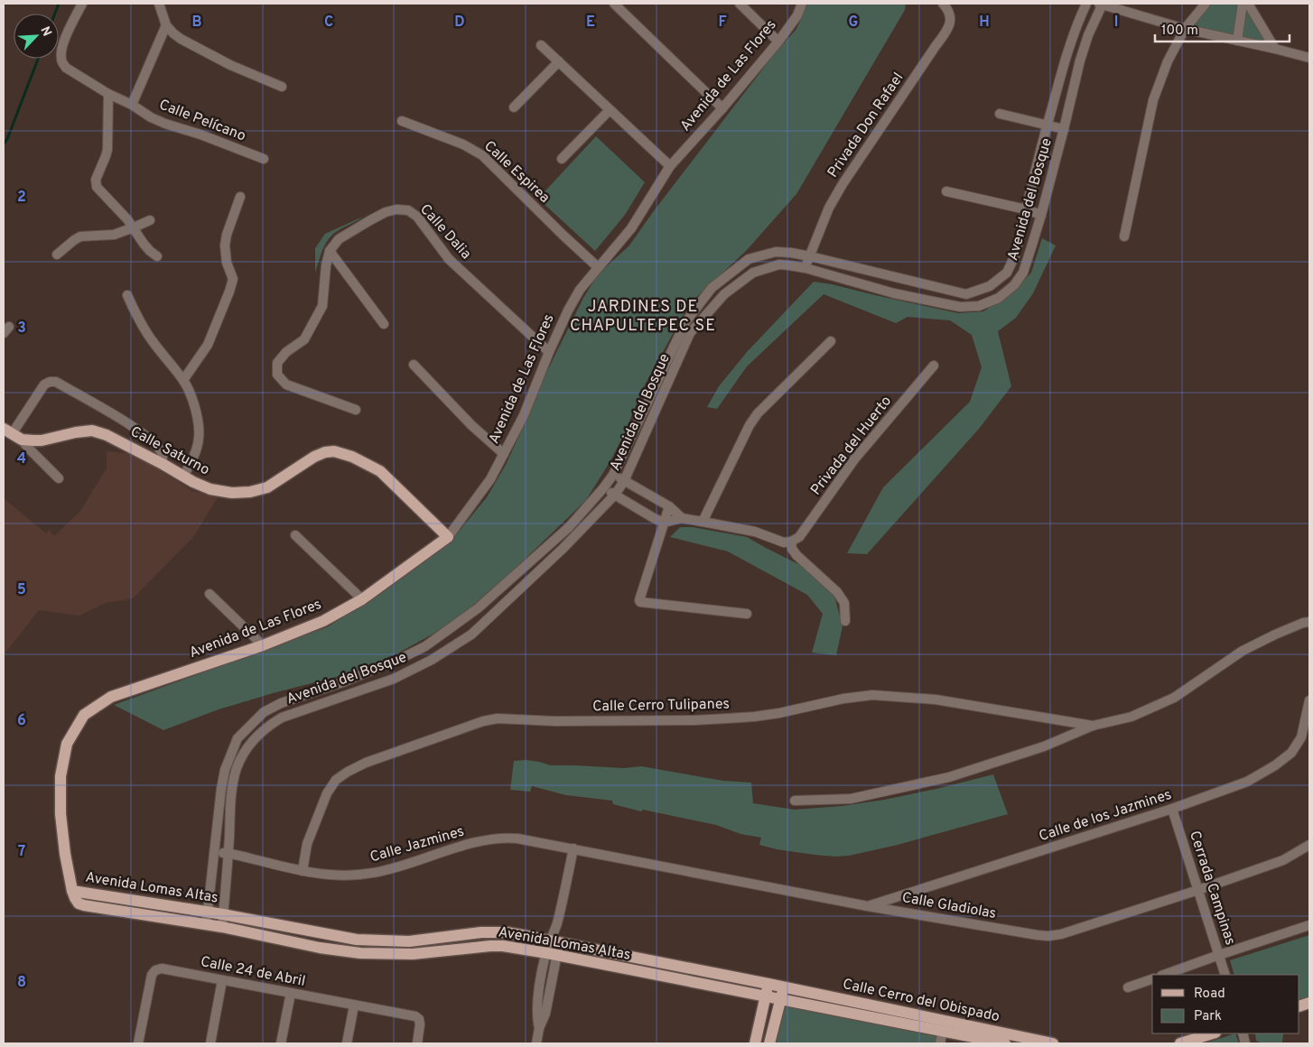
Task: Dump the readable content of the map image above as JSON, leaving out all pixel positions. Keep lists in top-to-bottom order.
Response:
{
  "streets": {
    "main road": [
      "Avenida de Las Flores",
      "Calle Saturno",
      "Avenida Lomas Altas",
      "Calle Cerro del Obispado"
    ],
    "street": [
      "Calle Pelícano",
      "Privada Don Rafael",
      "Calle Espirea",
      "Avenida del Bosque",
      "Calle Dalia",
      "Privada del Huerto",
      "Calle Cerro Tulipanes",
      "Calle de los Jazmines",
      "Calle Jazmines",
      "Cerrada Campinas",
      "Calle Gladiolas",
      "Calle 24 de Abril"
    ]
  },
  "crossings": [
    ["Avenida de Las Flores", "Calle Espirea"],
    ["Avenida de Las Flores", "Calle Dalia"],
    ["Avenida de Las Flores", "Calle Saturno"],
    ["Avenida de Las Flores", "Avenida Lomas Altas"],
    ["Privada Don Rafael", "Avenida del Bosque"],
    ["Avenida del Bosque", "Calle Jazmines"],
    ["Avenida del Bosque", "Avenida Lomas Altas"],
    ["Calle Cerro Tulipanes", "Calle Jazmines"],
    ["Calle de los Jazmines", "Cerrada Campinas"],
    ["Calle de los Jazmines", "Calle Gladiolas"],
    ["Calle Jazmines", "Calle Gladiolas"],
    ["Avenida Lomas Altas", "Calle Cerro del Obispado"],
    ["Cerrada Campinas", "Calle Gladiolas"]
  ],
  "districts": ["JARDINES DE CHAPULTEPEC SE"],
  "legend": ["Road", "Park"],
  "scale_bar": "100 m",
  "north": "top right",
  "grid": {
    "columns": [
      "B",
      "C",
      "D",
      "E",
      "F",
      "G",
      "H",
      "I"
    ],
    "rows": [
      "2",
      "3",
      "4",
      "5",
      "6",
      "7",
      "8"
    ]
  }
}
